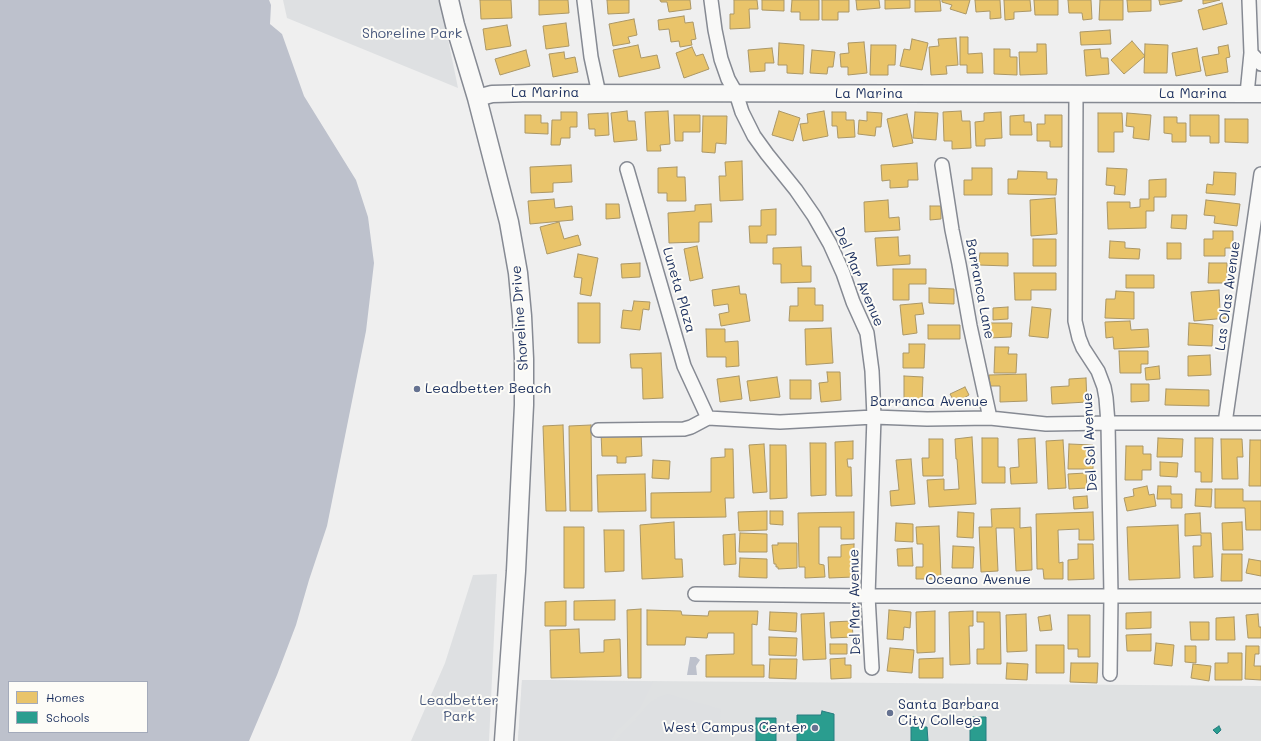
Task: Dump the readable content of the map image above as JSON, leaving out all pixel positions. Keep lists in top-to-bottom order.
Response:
{
  "streets": {
    "main road": ["Shoreline Drive"],
    "street": [
      "La Marina",
      "Del Mar Avenue",
      "Barranca Lane",
      "Luneta Plaza",
      "Las Olas Avenue",
      "Barranca Avenue",
      "Del Sol Avenue",
      "Oceano Avenue"
    ]
  },
  "crossings": [
    ["La Marina", "Del Mar Avenue"],
    ["La Marina", "Shoreline Drive"],
    ["La Marina", "Del Sol Avenue"],
    ["Del Mar Avenue", "Barranca Avenue"],
    ["Del Mar Avenue", "Oceano Avenue"],
    ["Barranca Lane", "Barranca Avenue"],
    ["Luneta Plaza", "Barranca Avenue"],
    ["Las Olas Avenue", "Barranca Avenue"],
    ["Barranca Avenue", "Del Sol Avenue"],
    ["Del Sol Avenue", "Oceano Avenue"]
  ],
  "parks": ["Shoreline Park", "Leadbetter Park"],
  "places": ["Leadbetter Beach", "Santa Barbara City College", "West Campus Center"],
  "legend": ["Homes", "Schools"]
}
